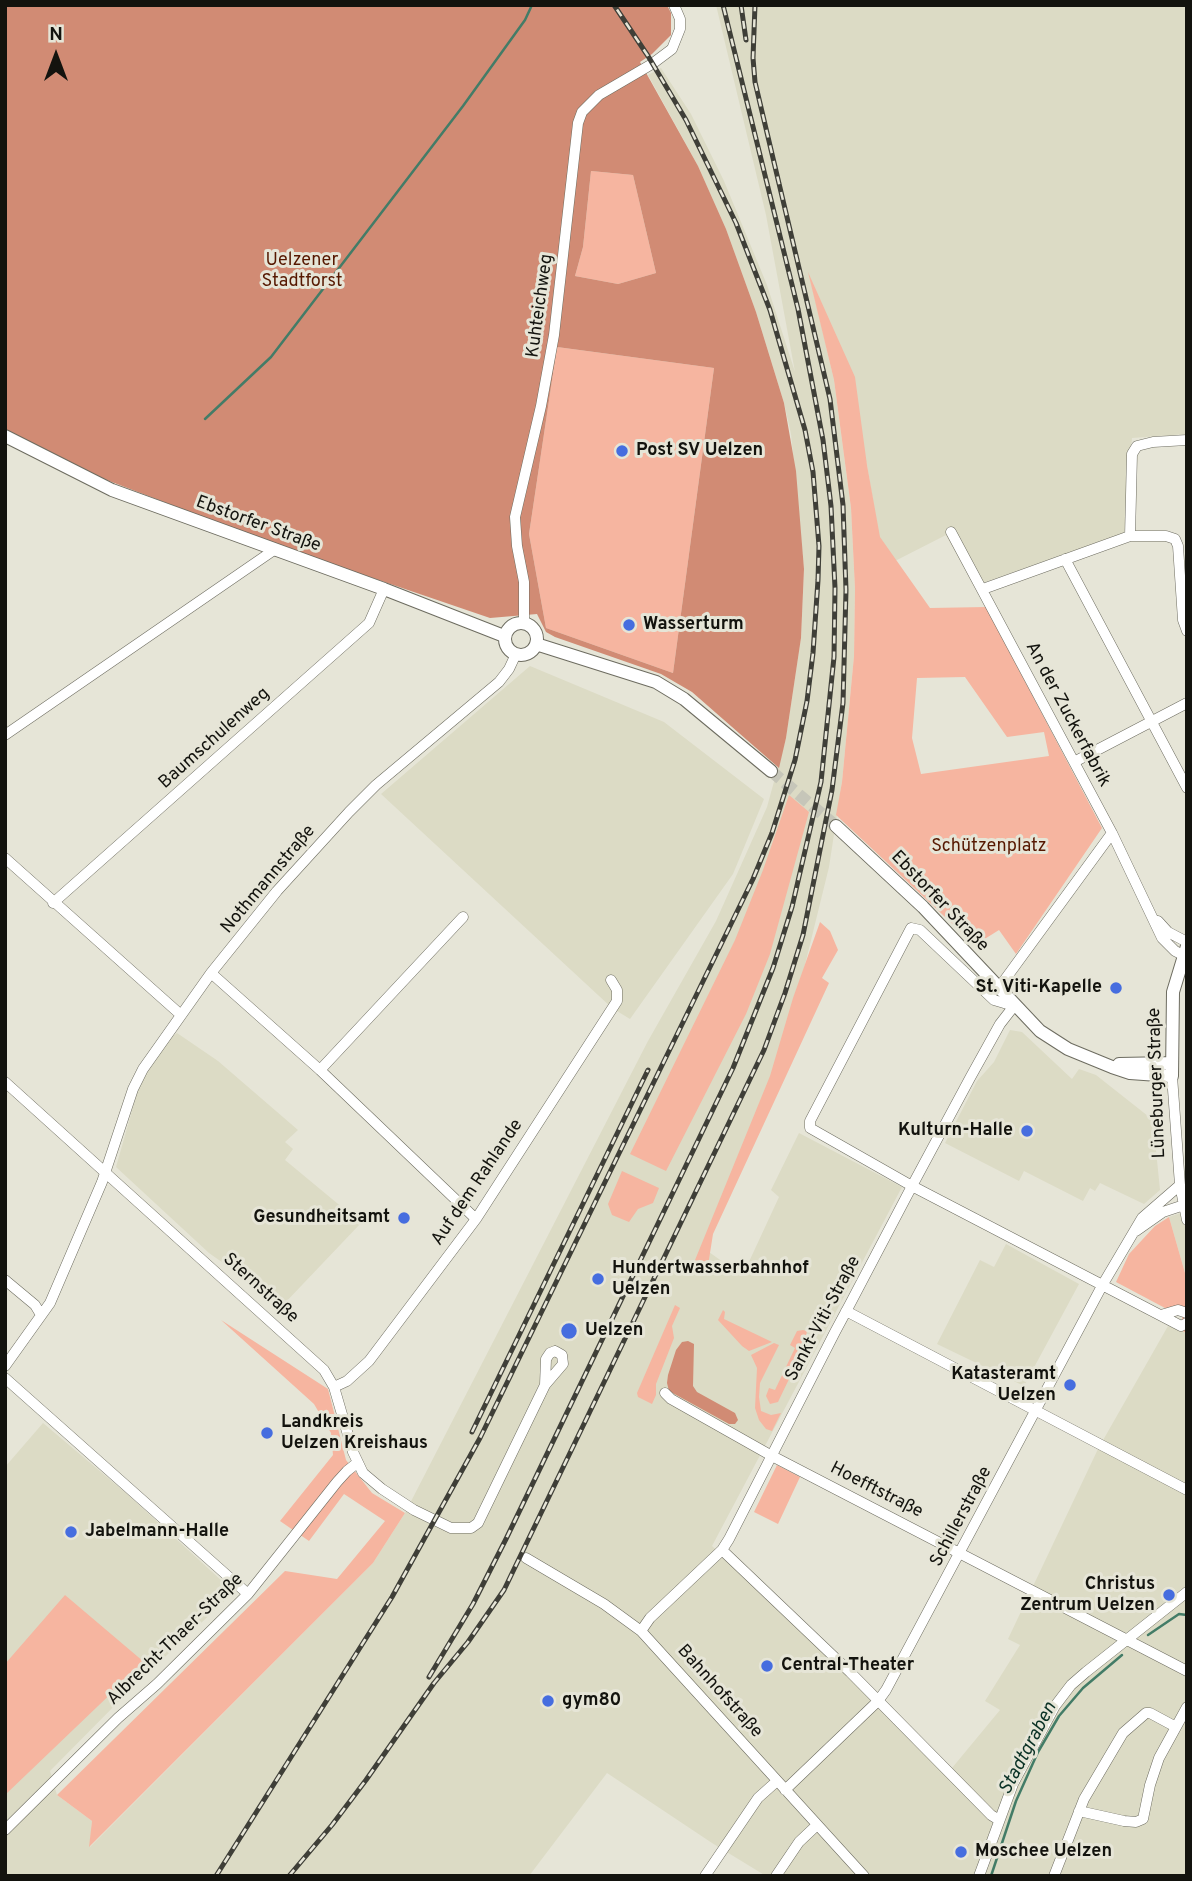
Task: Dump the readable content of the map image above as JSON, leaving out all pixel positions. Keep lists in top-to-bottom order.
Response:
{
  "streets": {
    "main road": ["Ebstorfer Straße", "Lüneburger Straße"],
    "street": [
      "Kuhteichweg",
      "An der Zuckerfabrik",
      "Baumschulenweg",
      "Nothmannstraße",
      "Auf dem Rahlande",
      "Sternstraße",
      "Sankt-Viti-Straße",
      "Hoefftstraße",
      "Schillerstraße",
      "Albrecht-Thaer-Straße",
      "Bahnhofstraße"
    ]
  },
  "crossings": [
    ["Kuhteichweg", "Ebstorfer Straße"],
    ["Kuhteichweg", "Nothmannstraße"],
    ["Ebstorfer Straße", "Baumschulenweg"],
    ["Ebstorfer Straße", "Nothmannstraße"],
    ["Ebstorfer Straße", "Lüneburger Straße"],
    ["Ebstorfer Straße", "Sankt-Viti-Straße"],
    ["An der Zuckerfabrik", "Lüneburger Straße"],
    ["Nothmannstraße", "Sternstraße"],
    ["Lüneburger Straße", "Schillerstraße"],
    ["Auf dem Rahlande", "Sternstraße"],
    ["Sternstraße", "Albrecht-Thaer-Straße"],
    ["Sankt-Viti-Straße", "Hoefftstraße"],
    ["Sankt-Viti-Straße", "Bahnhofstraße"],
    ["Hoefftstraße", "Schillerstraße"],
    ["Schillerstraße", "Bahnhofstraße"]
  ],
  "water": ["Stadtgraben"],
  "parks": ["Uelzener Stadtforst", "Schützenplatz"],
  "places": [
    "Post SV Uelzen",
    "Wasserturm",
    "St. Viti-Kapelle",
    "Kulturn-Halle",
    "Gesundheitsamt",
    "Hundertwasserbahnhof Uelzen",
    "Uelzen",
    "Katasteramt Uelzen",
    "Landkreis Uelzen Kreishaus",
    "Jabelmann-Halle",
    "Christus Zentrum Uelzen",
    "Central-Theater",
    "gym80",
    "Moschee Uelzen"
  ],
  "north": "top"
}
